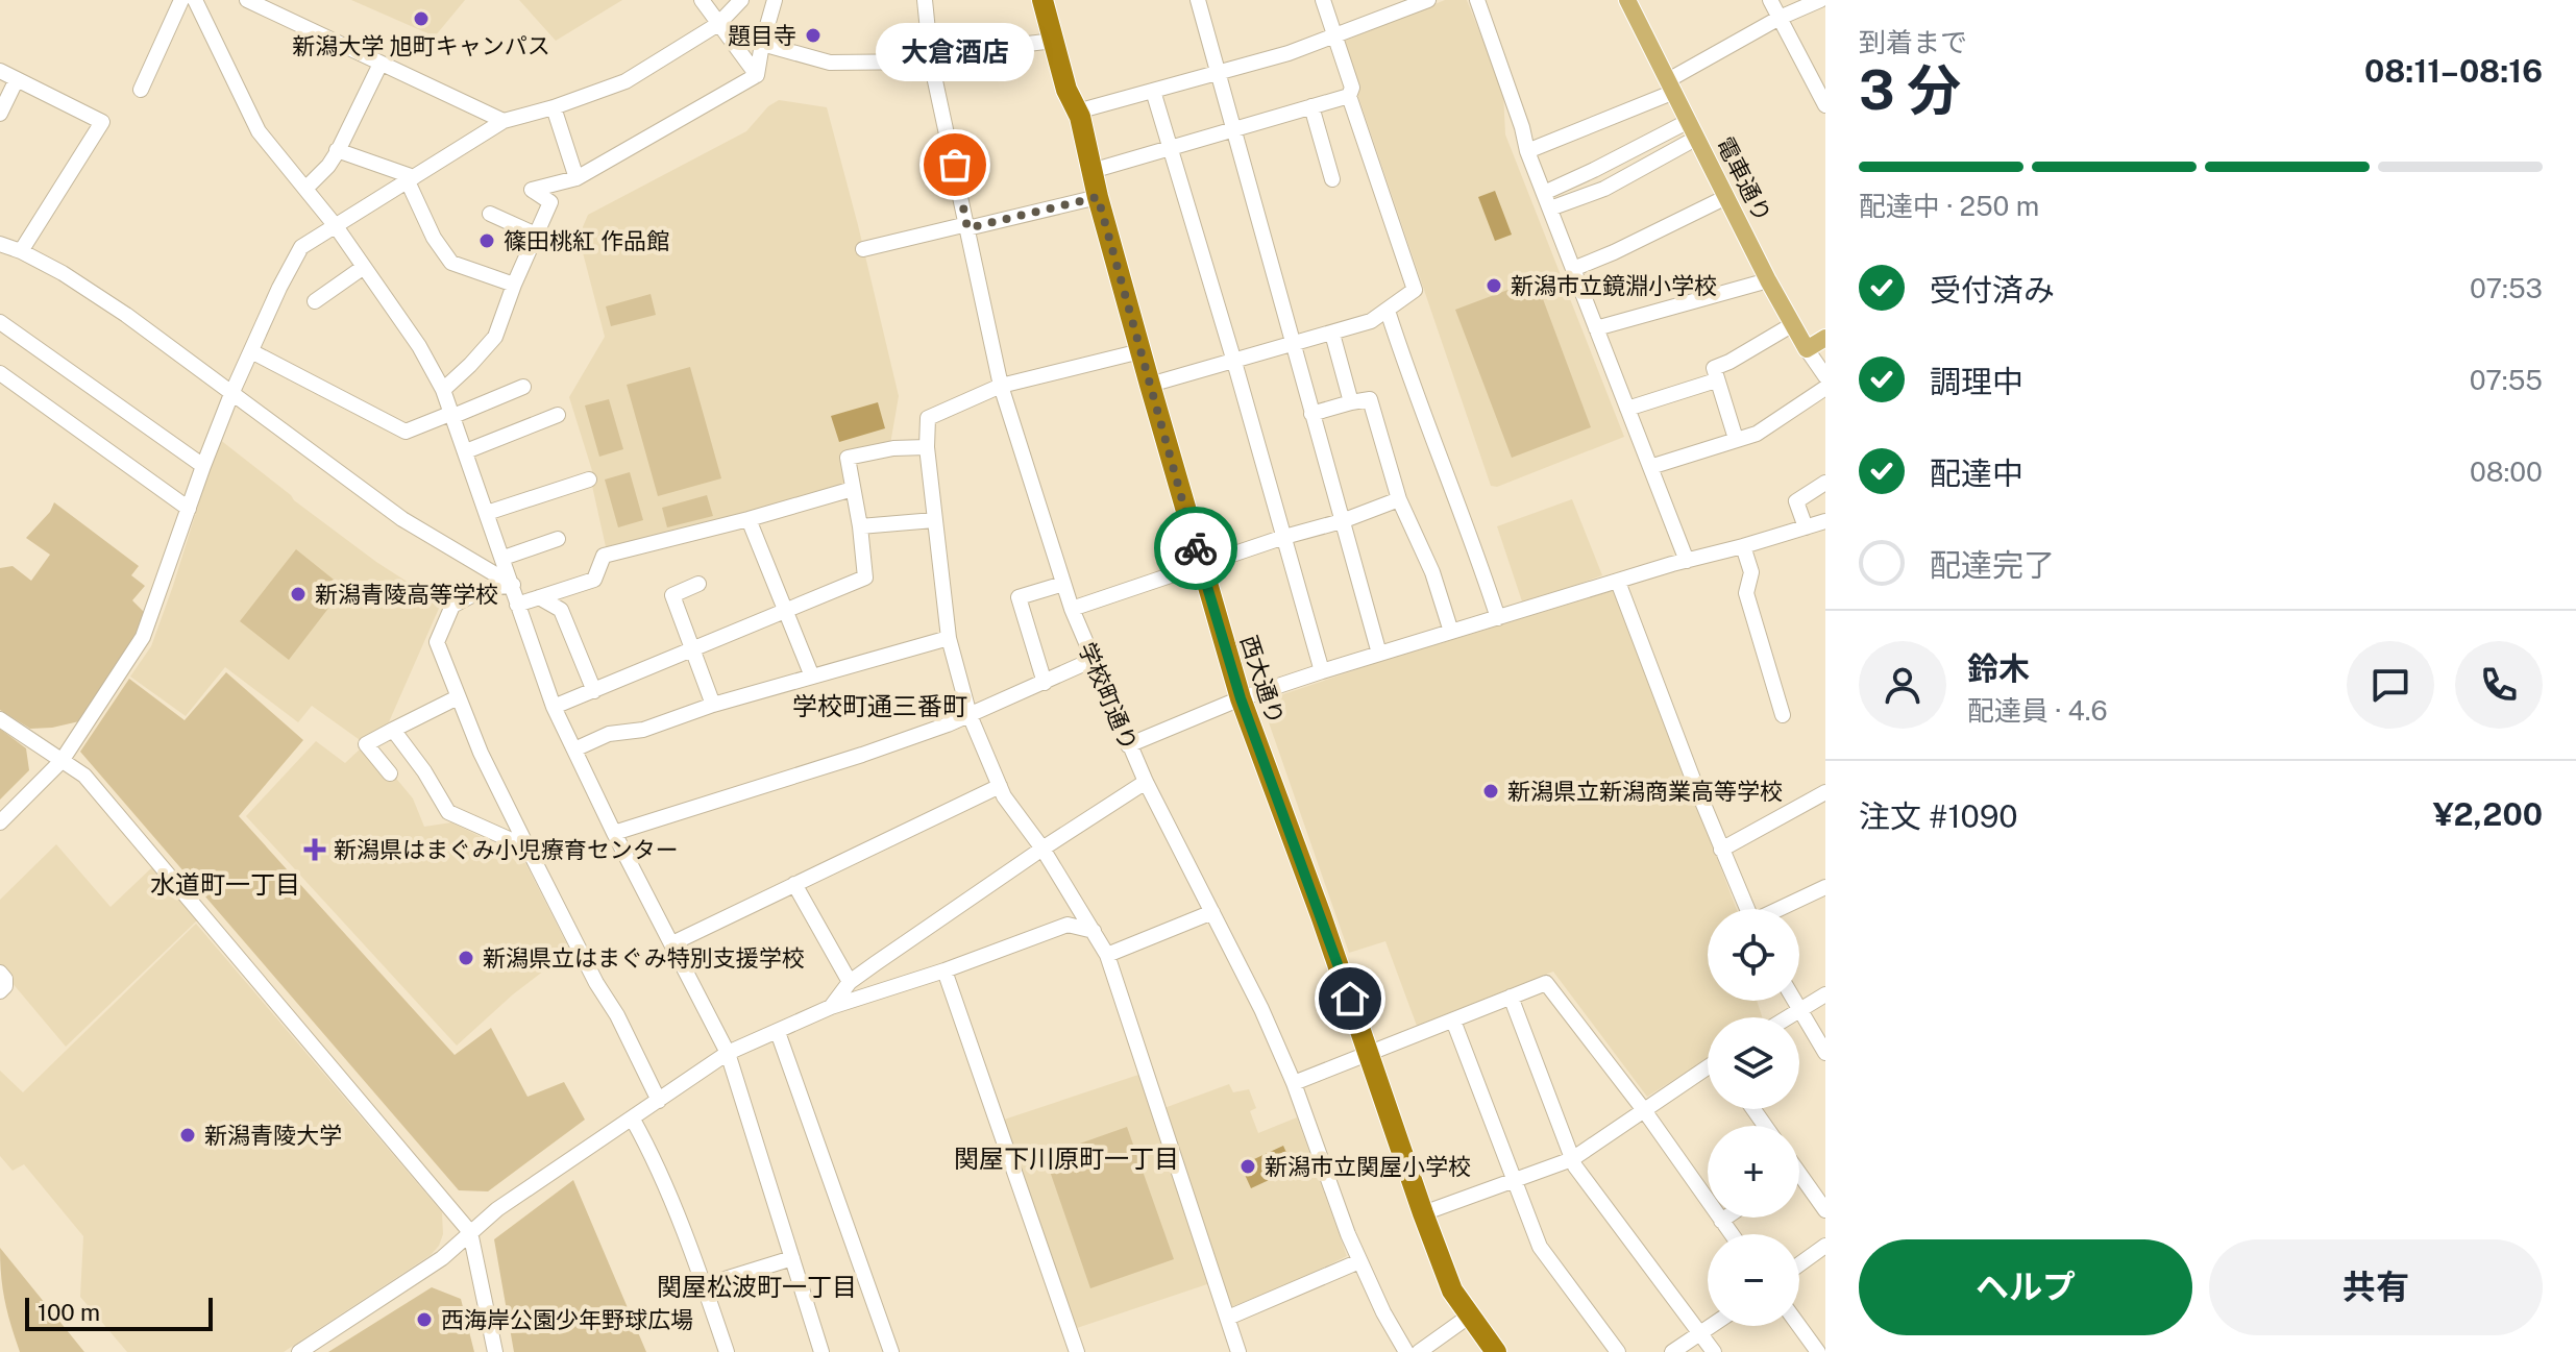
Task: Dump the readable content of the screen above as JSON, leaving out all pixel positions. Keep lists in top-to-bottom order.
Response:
{
  "streets": {
    "highway": ["西大通り"],
    "main road": ["電車通り"],
    "street": ["学校町通り"]
  },
  "districts": [
    "学校町通三番町",
    "水道町一丁目",
    "関屋下川原町一丁目",
    "関屋松波町一丁目"
  ],
  "places": {
    "other": [
      "新潟大学 旭町キャンパス",
      "題目寺",
      "大倉酒店",
      "篠田桃紅 作品館",
      "新潟市立鏡淵小学校",
      "新潟青陵高等学校",
      "新潟県立新潟商業高等学校",
      "新潟県立はまぐみ特別支援学校",
      "新潟青陵大学",
      "新潟市立関屋小学校",
      "西海岸公園少年野球広場"
    ],
    "health": ["新潟県はまぐみ小児療育センター"]
  },
  "scale_bar": "100 m",
  "page": {
    "heading": ["3 分", "到着まで", "08:11–08:16"],
    "panel": [
      "鈴木",
      "配達員 · 4.6",
      "注文 #1090",
      "¥2,200"
    ],
    "bubble": "大倉酒店",
    "bar": "配達中 · 250 m",
    "list": [
      ["受付済み", "07:53"],
      ["調理中", "07:55"],
      ["配達中", "08:00"],
      "配達完了"
    ],
    "map_buttons": ["+", "−"],
    "buttons": ["ヘルプ", "共有"],
    "scale": "100 m"
  }
}
